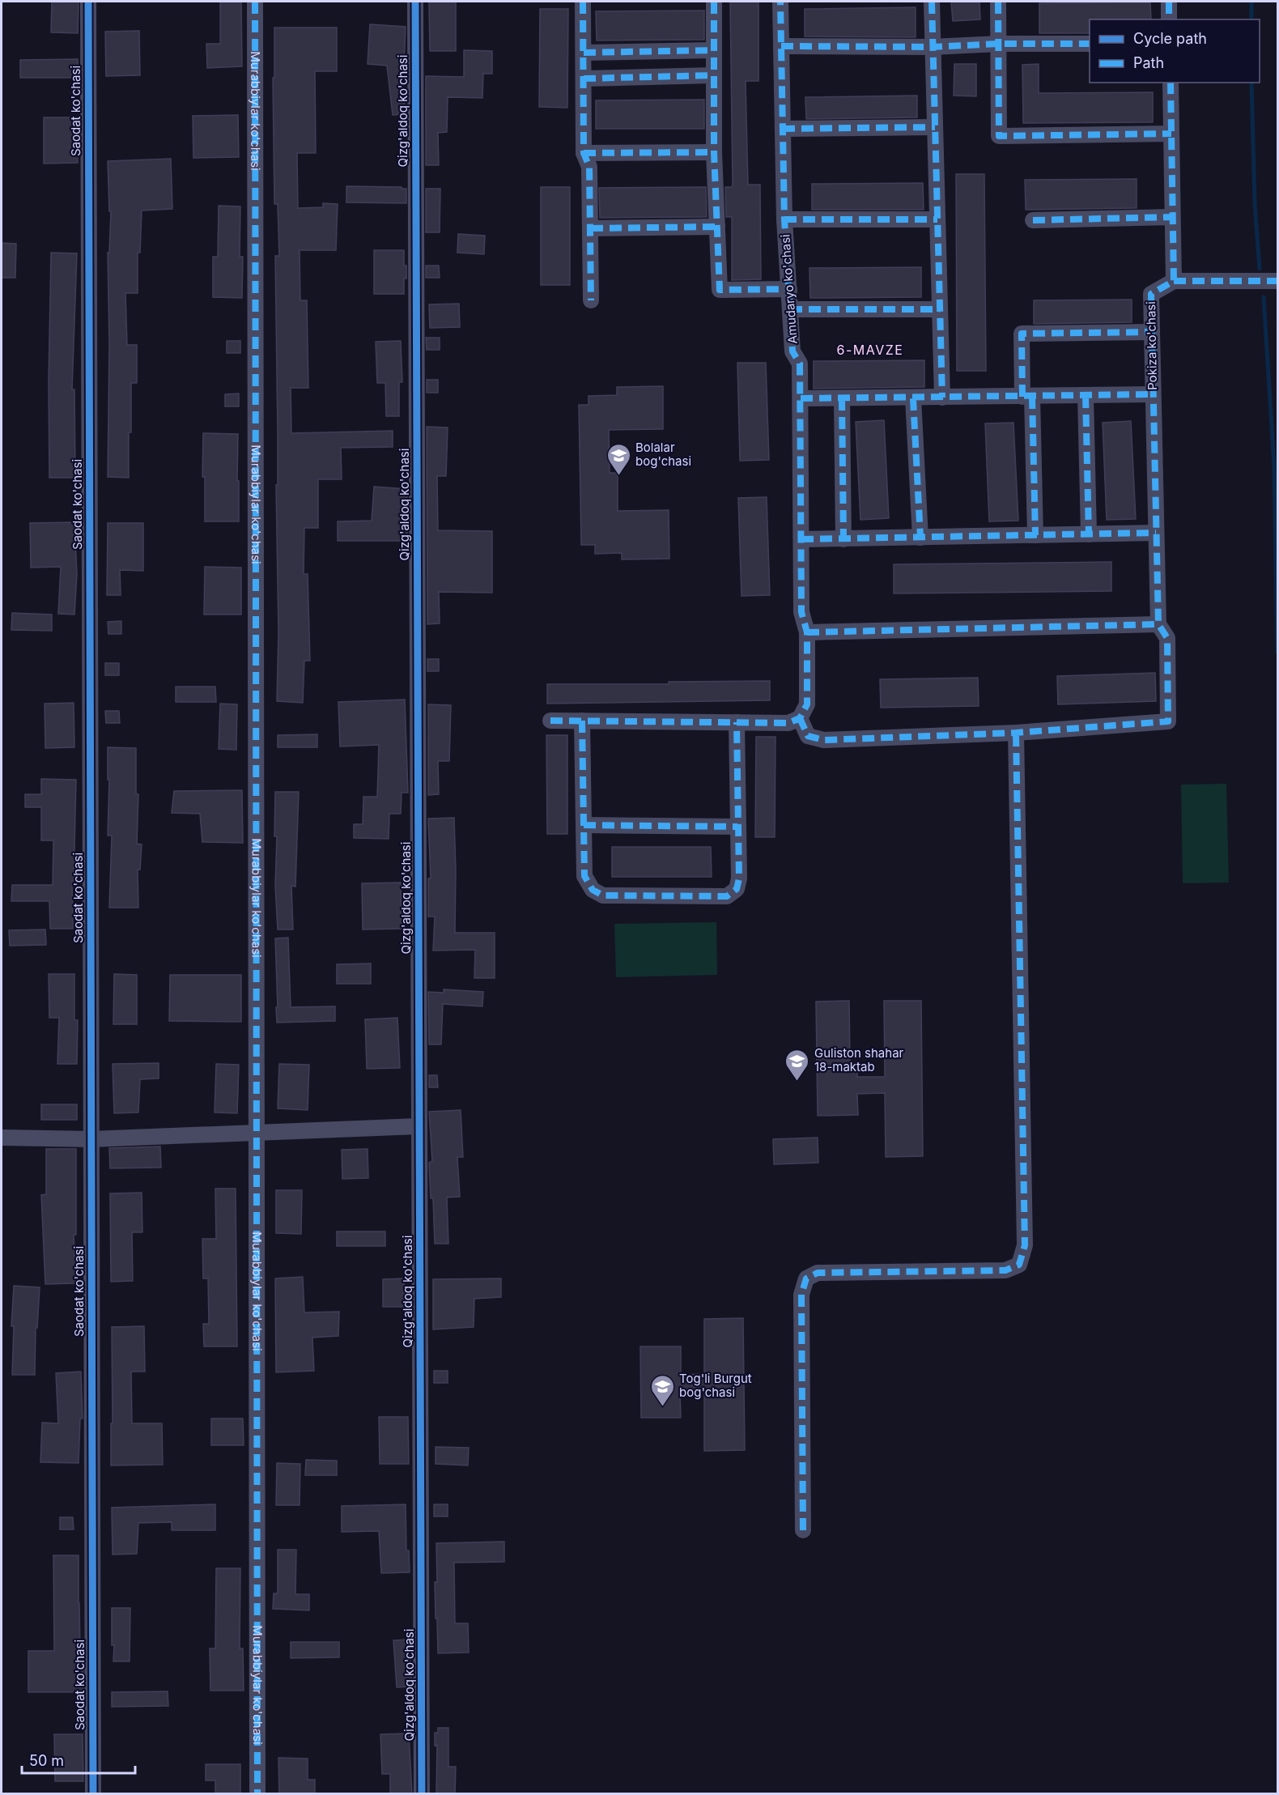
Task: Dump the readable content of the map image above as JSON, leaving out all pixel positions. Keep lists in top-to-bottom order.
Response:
{
  "streets": {
    "street": [
      "Saodat ko'chasi",
      "Murabbiylar ko'chasi",
      "Qizg'aldoq ko'chasi",
      "Amudaryo ko'chasi",
      "Pokiza ko'chasi"
    ]
  },
  "districts": ["6-MAVZE"],
  "places": {
    "school or university": ["Bolalar bog'chasi", "Guliston shahar 18-maktab", "Tog'li Burgut bog'chasi"]
  },
  "legend": ["Cycle path", "Path"],
  "scale_bar": "50 m"
}
